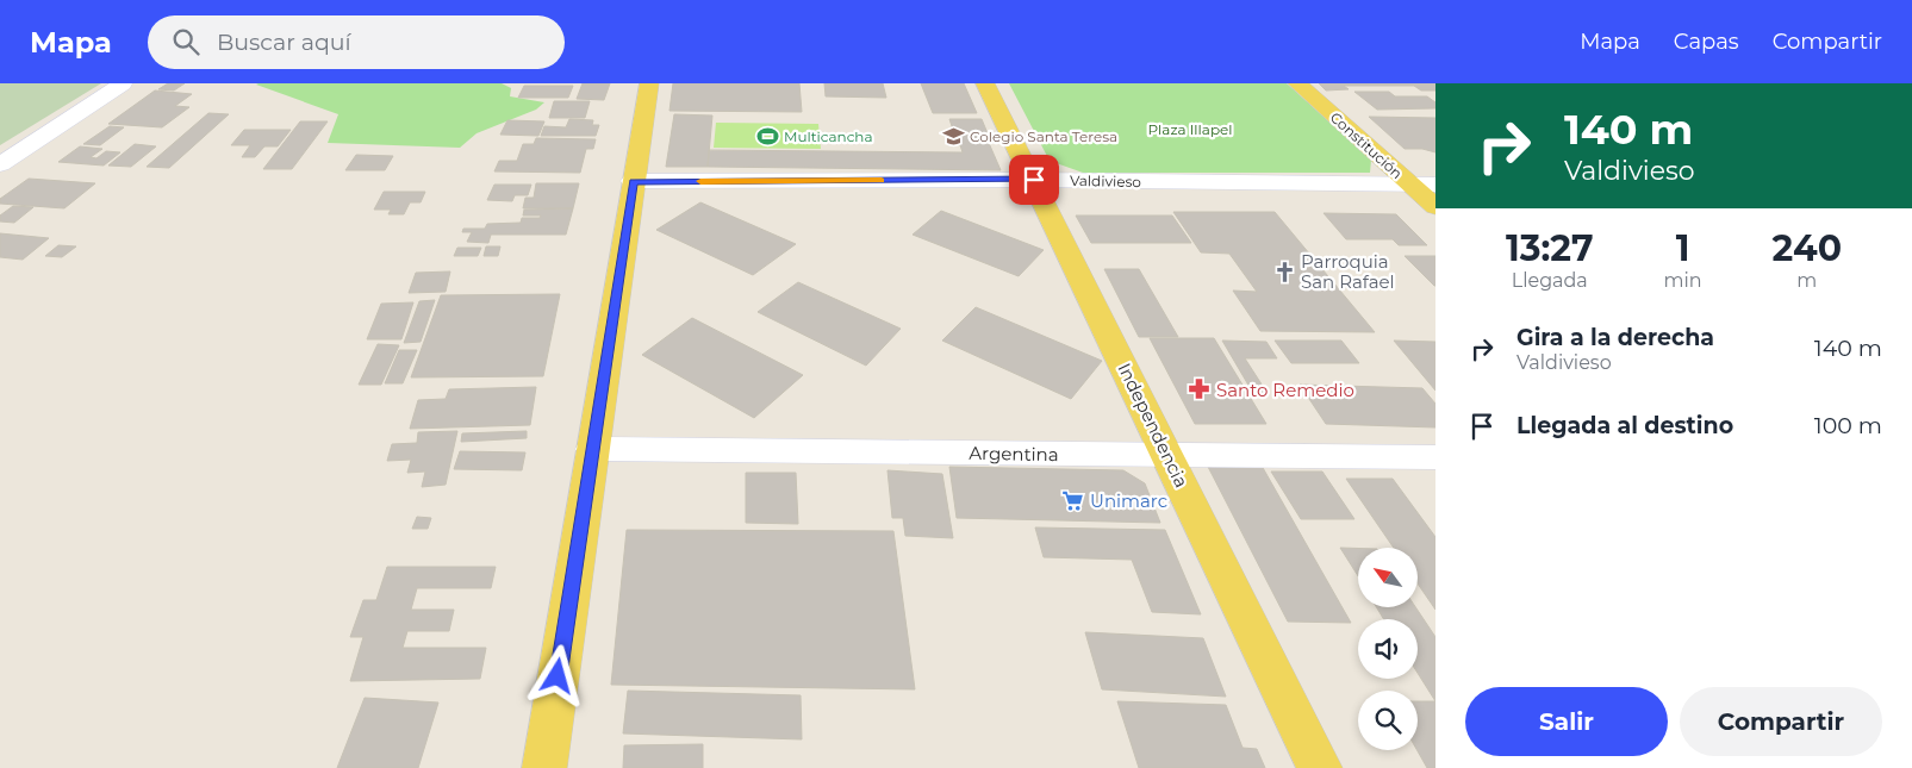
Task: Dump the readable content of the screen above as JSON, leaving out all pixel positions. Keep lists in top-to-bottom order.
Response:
{
  "streets": {
    "main road": ["Constitución", "Independencia"],
    "street": ["Valdivieso", "Argentina"]
  },
  "crossings": [
    ["Constitución", "Valdivieso"],
    ["Valdivieso", "Independencia"],
    ["Independencia", "Argentina"]
  ],
  "parks": ["Plaza Illapel"],
  "places": {
    "sports": ["Multicancha"],
    "school or university": ["Colegio Santa Teresa"],
    "church": ["Parroquia San Rafael"],
    "pharmacy": ["Santo Remedio"],
    "supermarket": ["Unimarc"]
  },
  "north": "top left",
  "page": {
    "header": "Mapa",
    "search": "Buscar aquí",
    "nav": ["Mapa", "Capas", "Compartir"],
    "turn": ["140 m", "Valdivieso"],
    "eta": [
      "13:27",
      "Llegada",
      "1",
      "min",
      "240",
      "m"
    ],
    "list": [
      {
        "name": "Gira a la derecha",
        "note": "Valdivieso",
        "value": "140 m"
      },
      {
        "name": "Llegada al destino",
        "value": "100 m"
      }
    ],
    "buttons": ["Salir", "Compartir"]
  }
}
